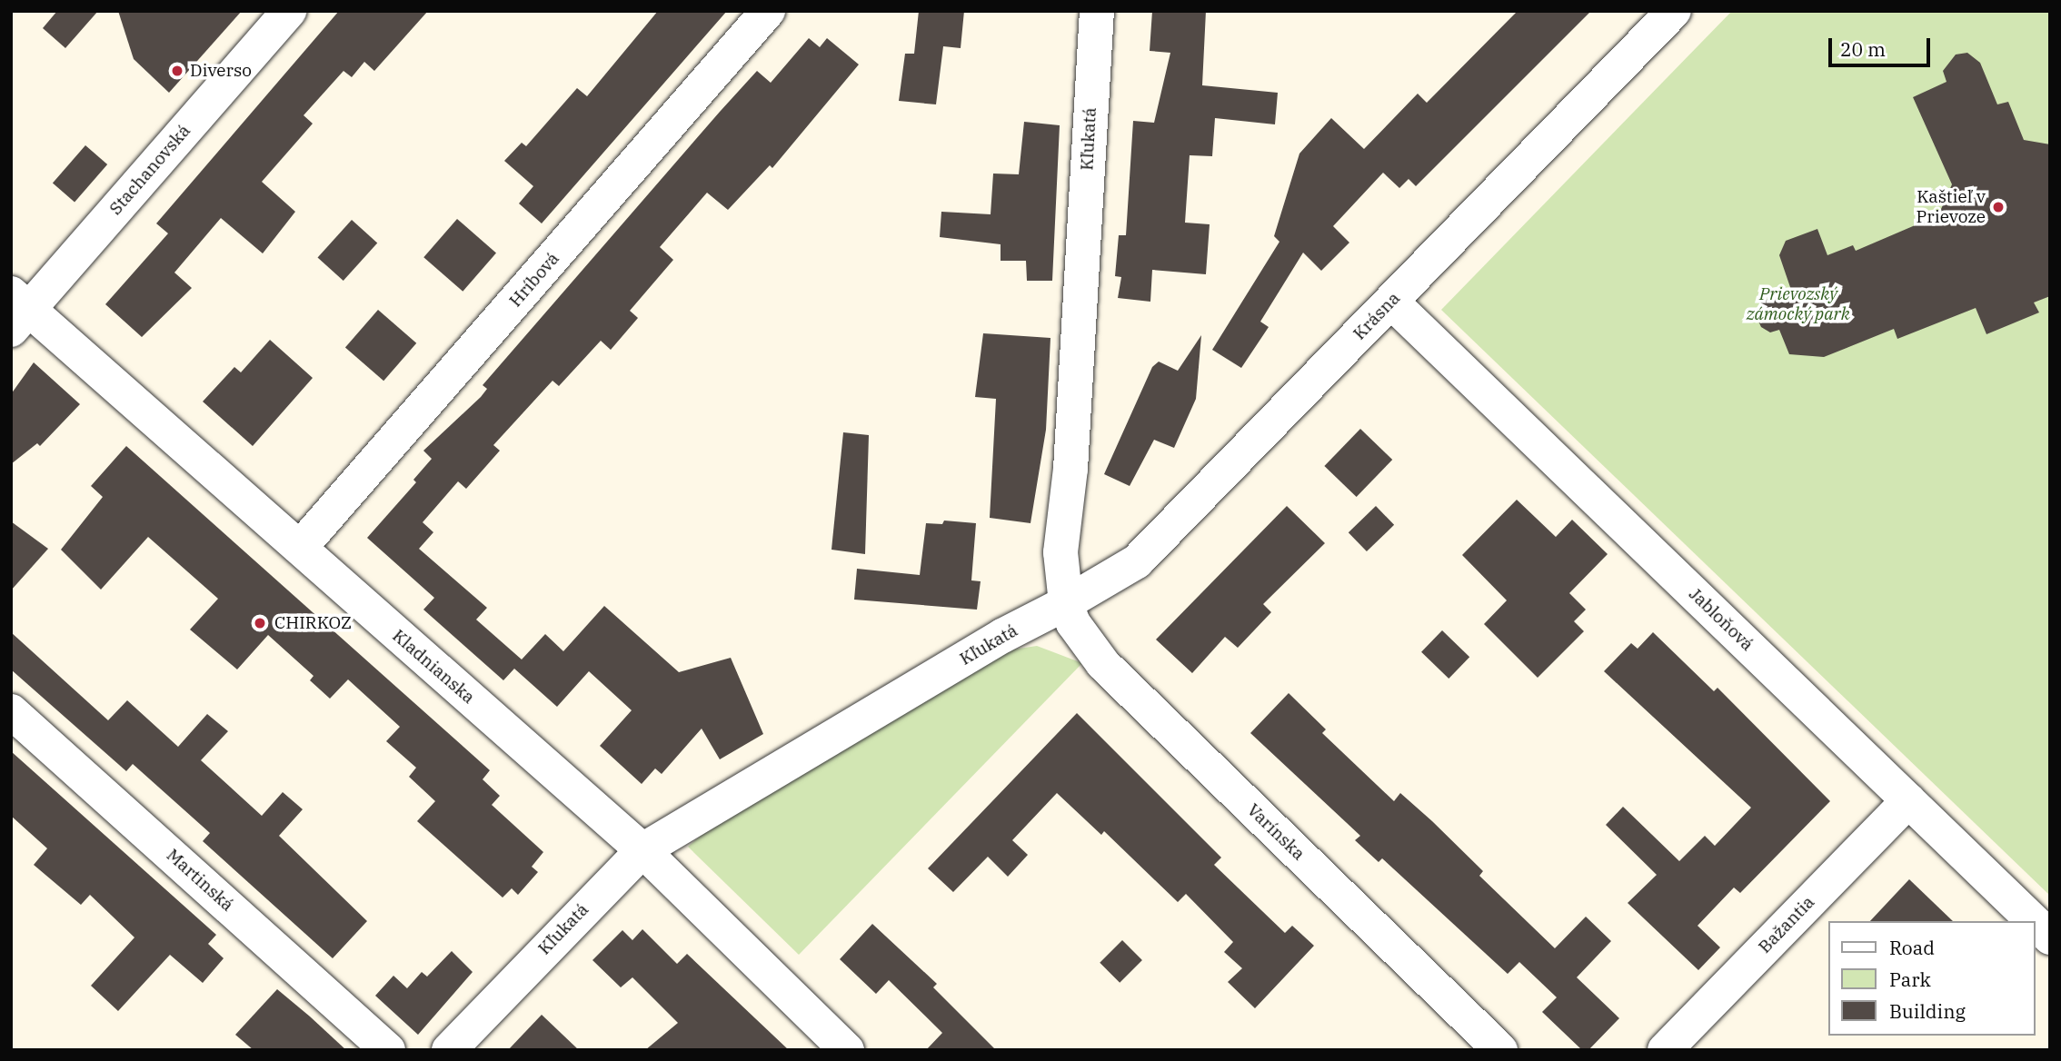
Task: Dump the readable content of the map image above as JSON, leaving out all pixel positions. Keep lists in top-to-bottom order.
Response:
{
  "streets": {
    "street": [
      "Kľukatá",
      "Stachanovská",
      "Hríbová",
      "Krásna",
      "Jabloňová",
      "Kladnianska",
      "Varínska",
      "Martinská",
      "Bažantia"
    ]
  },
  "crossings": [
    ["Kľukatá", "Krásna"],
    ["Kľukatá", "Kladnianska"],
    ["Kľukatá", "Varínska"],
    ["Stachanovská", "Kladnianska"],
    ["Hríbová", "Kladnianska"],
    ["Krásna", "Jabloňová"],
    ["Krásna", "Varínska"],
    ["Jabloňová", "Bažantia"]
  ],
  "parks": ["Prievozský zámocký park"],
  "places": ["Diverso", "Kaštieľ v Prievoze", "CHIRKOZ"],
  "legend": ["Road", "Park", "Building"],
  "scale_bar": "20 m"
}
